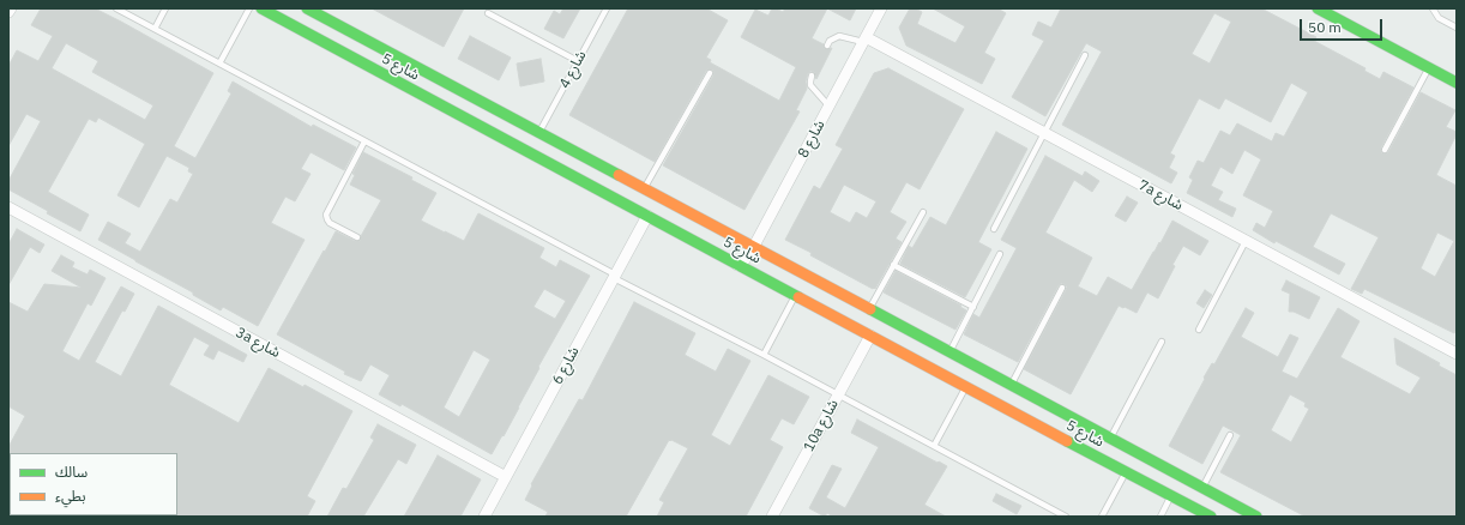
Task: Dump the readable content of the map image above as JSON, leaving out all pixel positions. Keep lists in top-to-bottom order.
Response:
{
  "streets": {
    "street": [
      "شارع 5",
      "شارع 8",
      "7a شارع",
      "3a شارع",
      "شارع 6",
      "10a شارع"
    ],
    "lane": ["شارع 4"]
  },
  "crossings": [
    ["شارع 5", "شارع 4"],
    ["شارع 5", "شارع 8"],
    ["شارع 5", "شارع 6"],
    ["شارع 5", "10a شارع"],
    ["شارع 8", "7a شارع"],
    ["3a شارع", "شارع 6"]
  ],
  "legend": ["سالك", "بطيء"],
  "scale_bar": "50 m"
}
